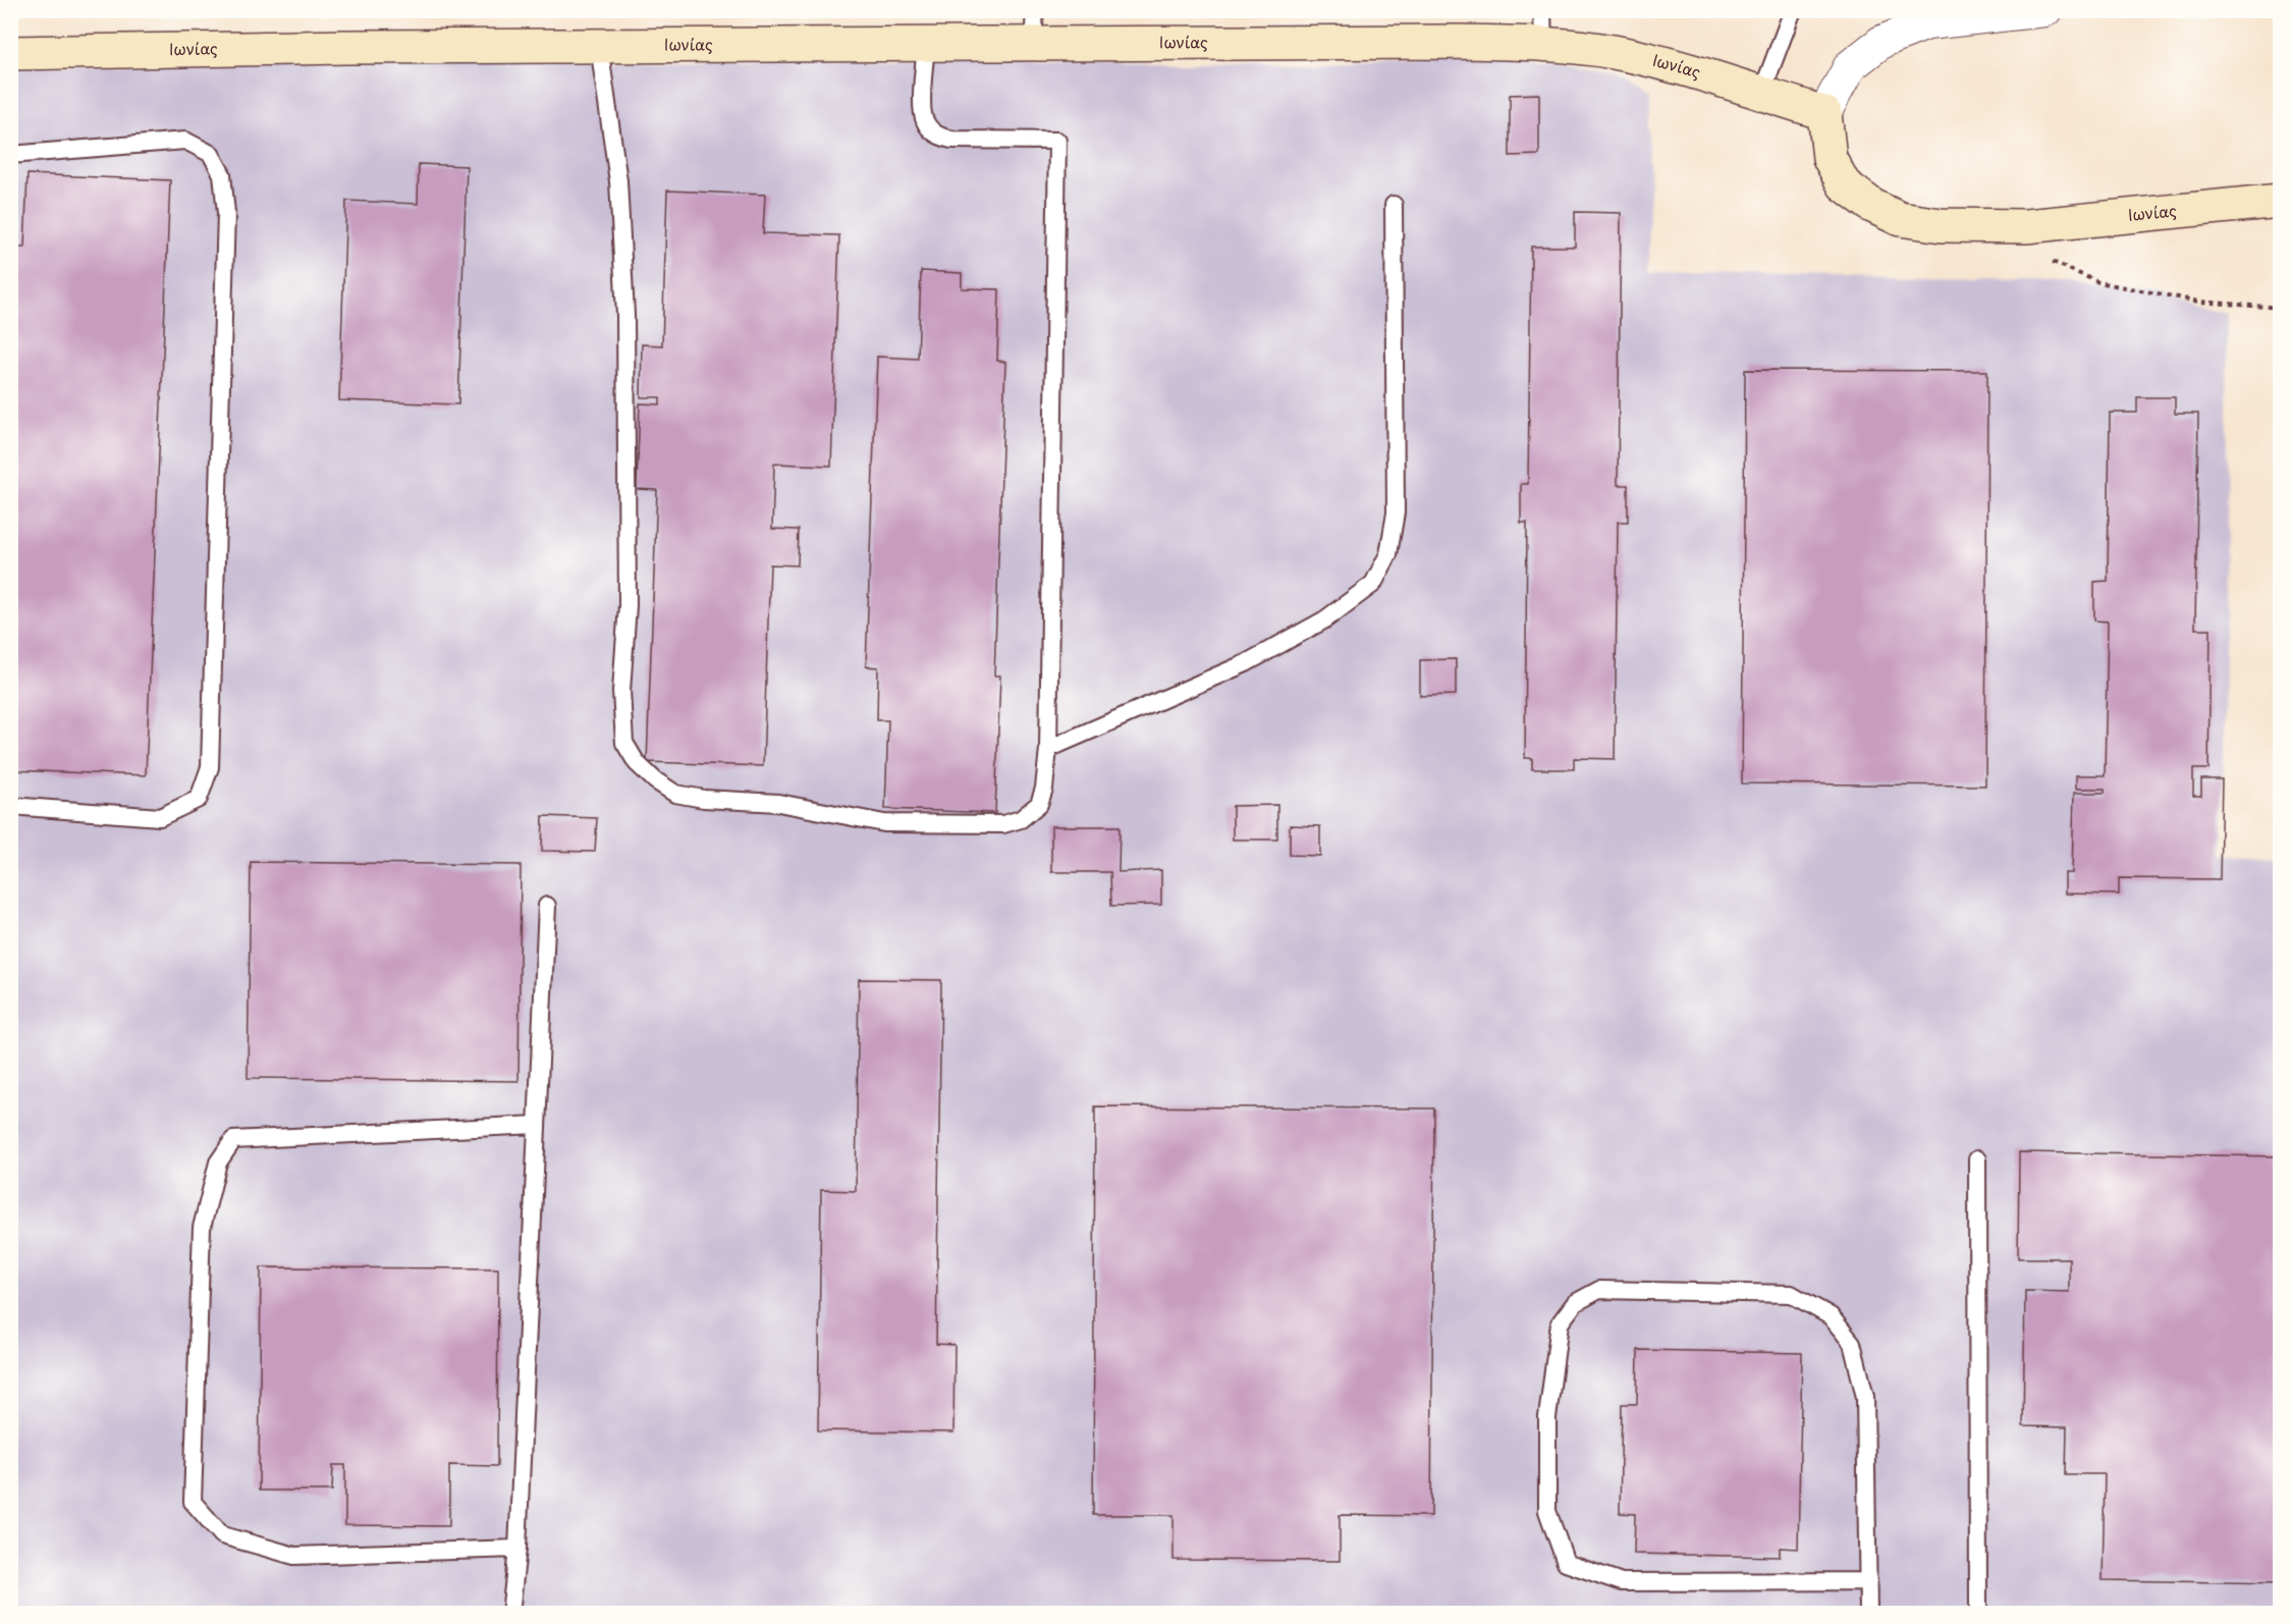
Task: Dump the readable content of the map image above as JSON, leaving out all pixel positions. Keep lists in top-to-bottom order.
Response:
{
  "streets": {
    "street": ["Ιωνίας"]
  }
}
